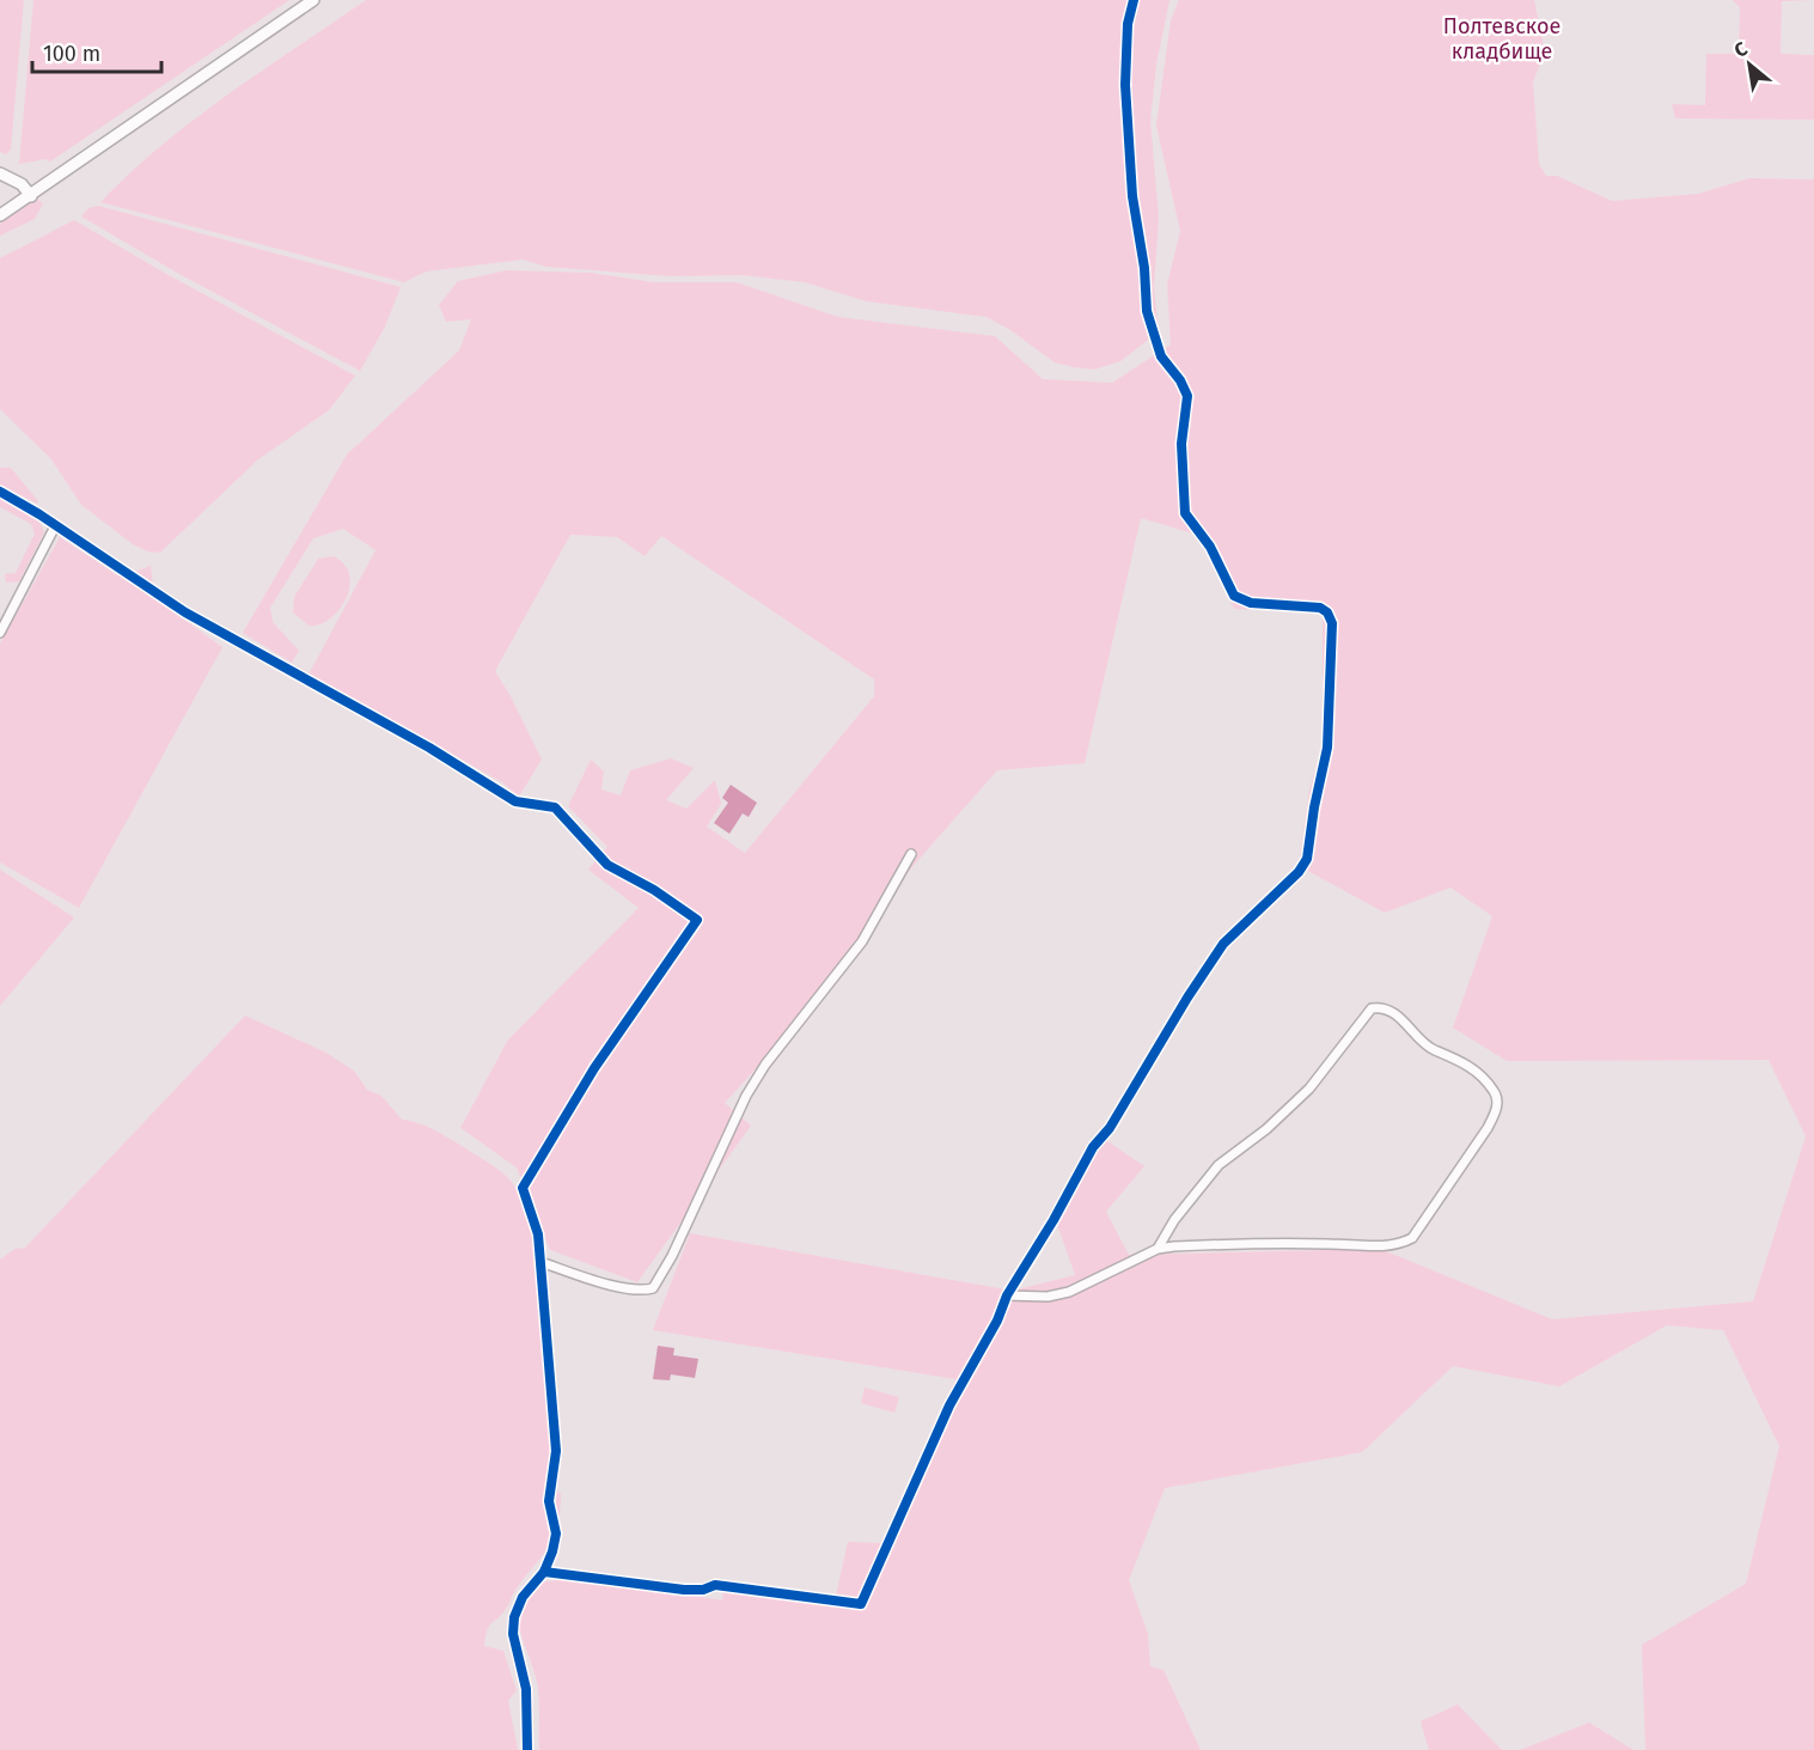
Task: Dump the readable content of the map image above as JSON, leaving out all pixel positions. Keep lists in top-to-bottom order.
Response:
{
  "parks": ["Полтевское кладбище"],
  "scale_bar": "100 m",
  "north": "top left"
}
